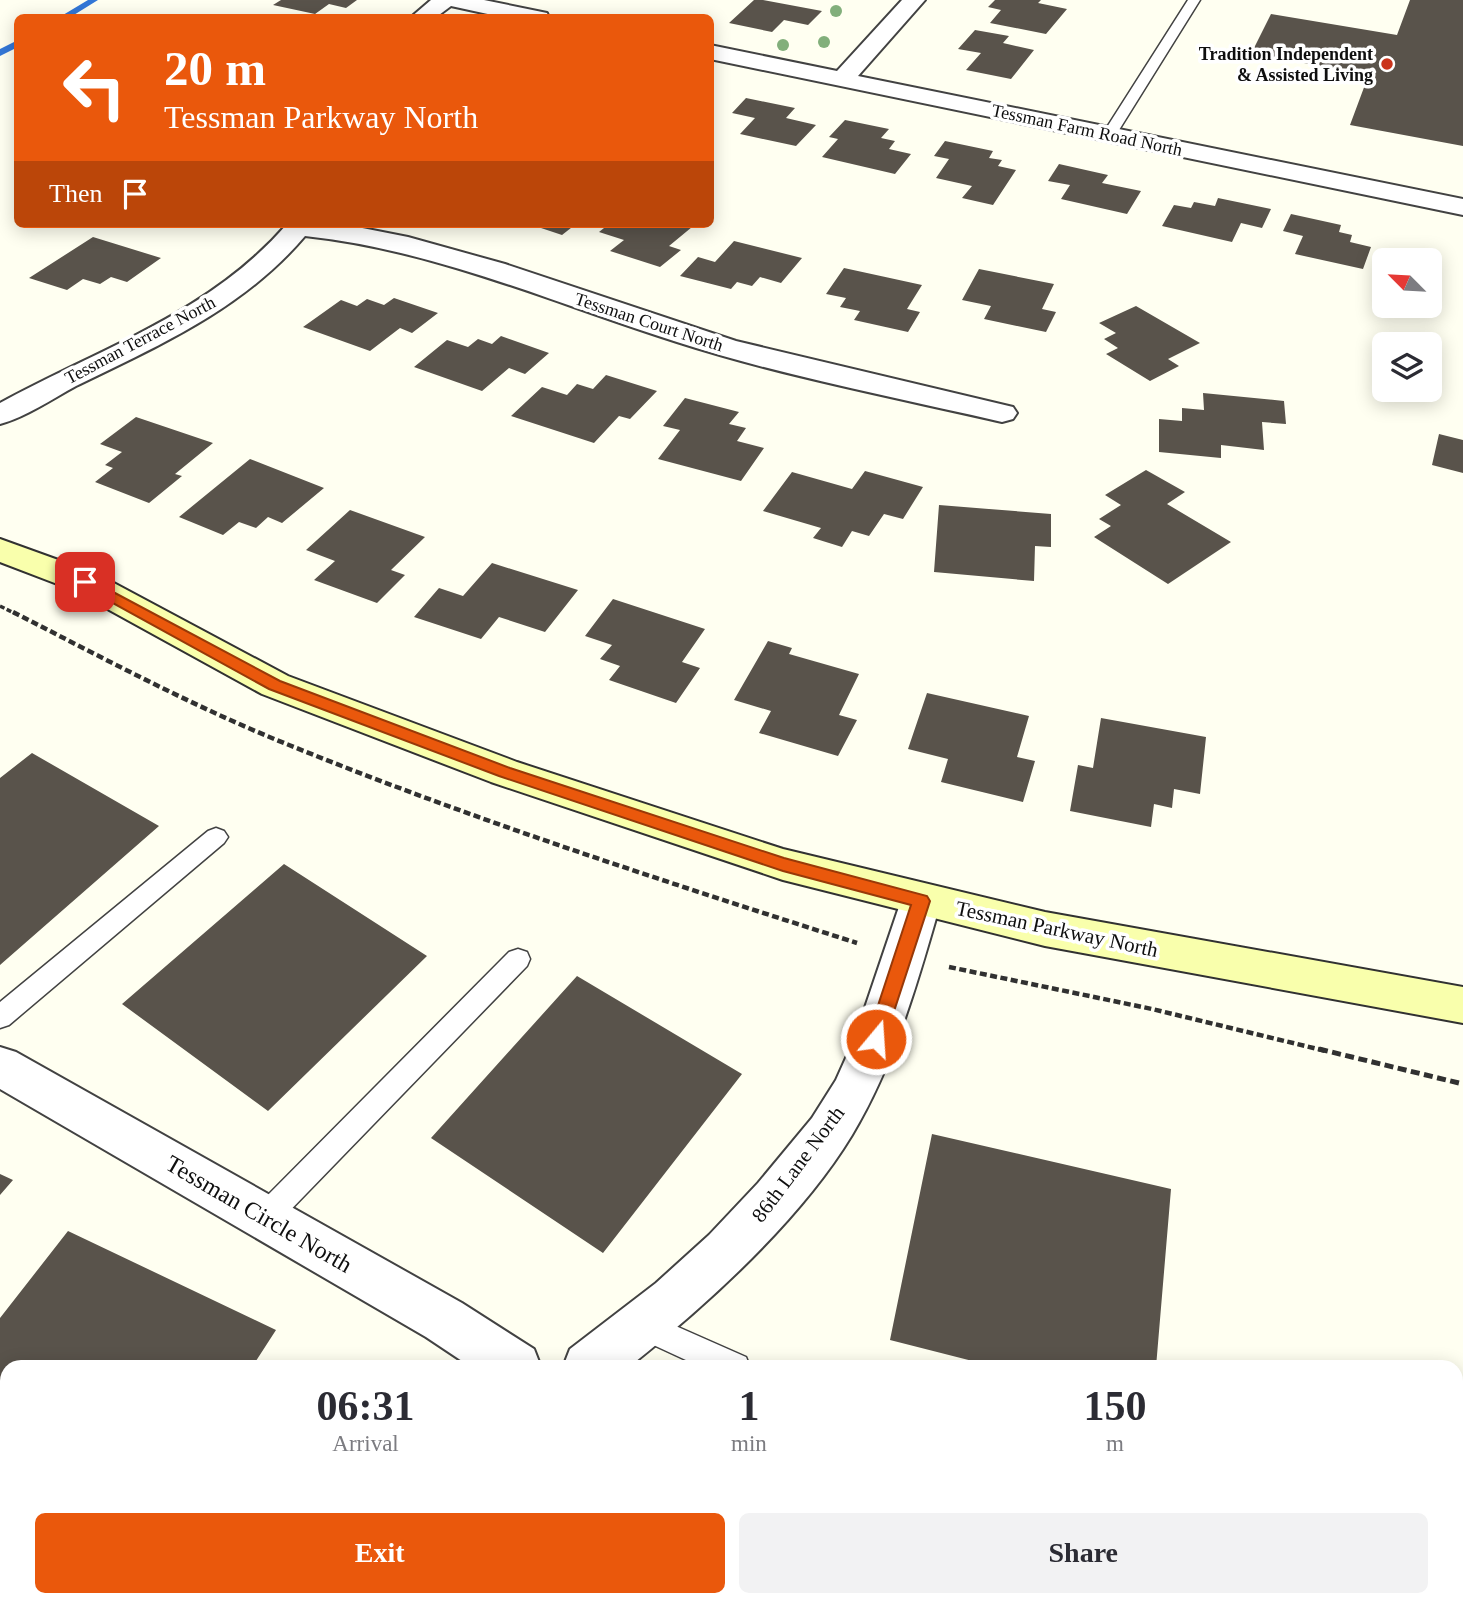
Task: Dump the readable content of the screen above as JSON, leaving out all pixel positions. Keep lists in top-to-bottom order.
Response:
{
  "streets": {
    "street": [
      "Tessman Farm Road North",
      "Tessman Court North",
      "Tessman Terrace North",
      "Tessman Parkway North",
      "86th Lane North",
      "Tessman Circle North"
    ]
  },
  "crossings": [
    ["Tessman Parkway North", "86th Lane North"]
  ],
  "places": ["Tradition Independent & Assisted Living"],
  "north": "top left",
  "page": {
    "turn": ["20 m", "Tessman Parkway North"],
    "then": "Then",
    "eta": [
      "06:31",
      "Arrival",
      "1",
      "min",
      "150",
      "m"
    ],
    "buttons": ["Exit", "Share"]
  }
}
